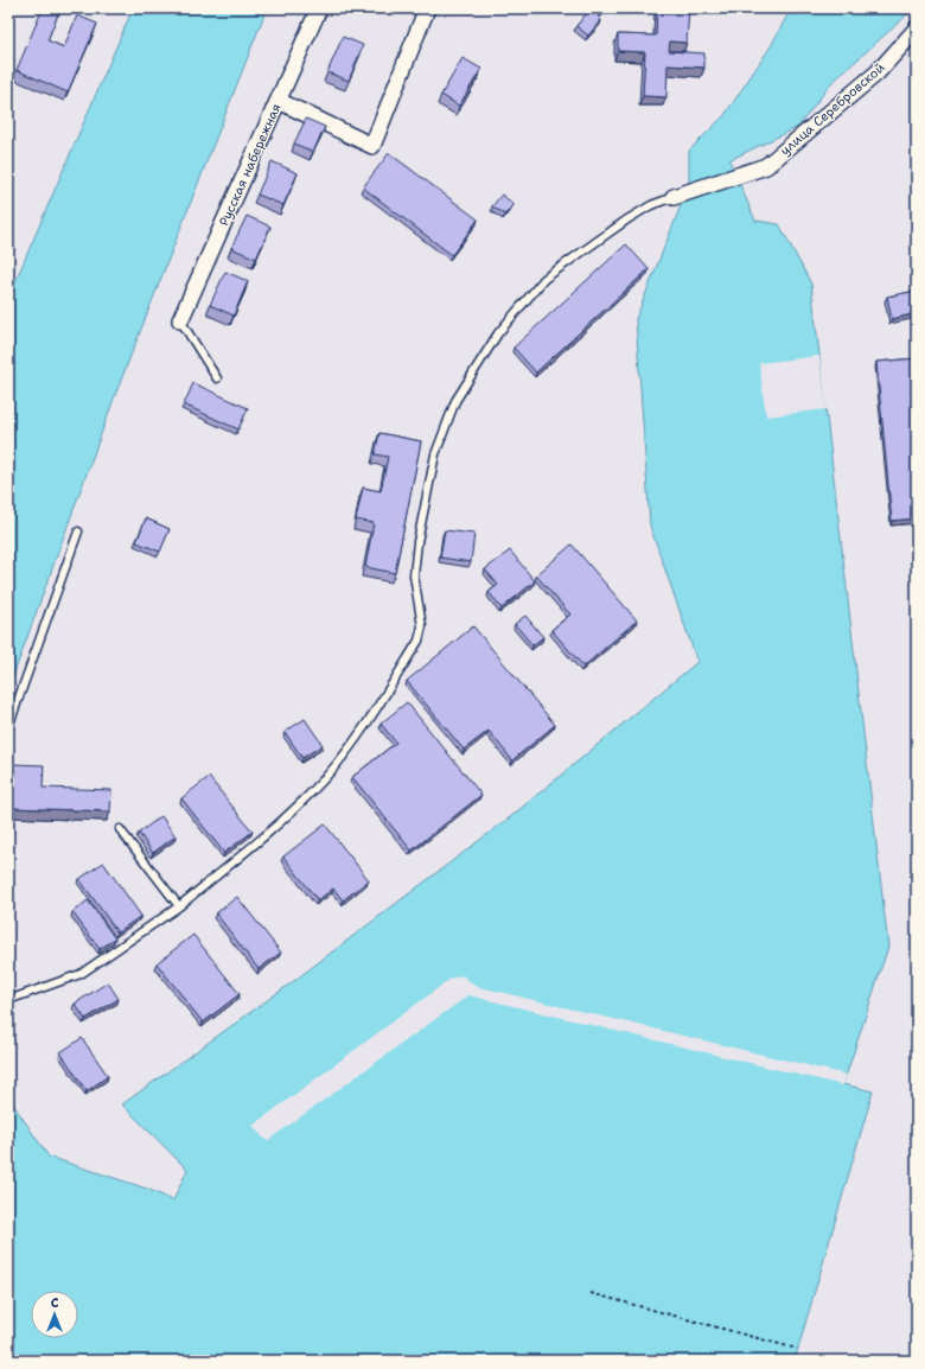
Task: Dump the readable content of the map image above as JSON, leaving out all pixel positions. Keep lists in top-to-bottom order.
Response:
{
  "streets": {
    "street": ["улица Серебровской", "Русская набережная"]
  },
  "north": "top"
}
